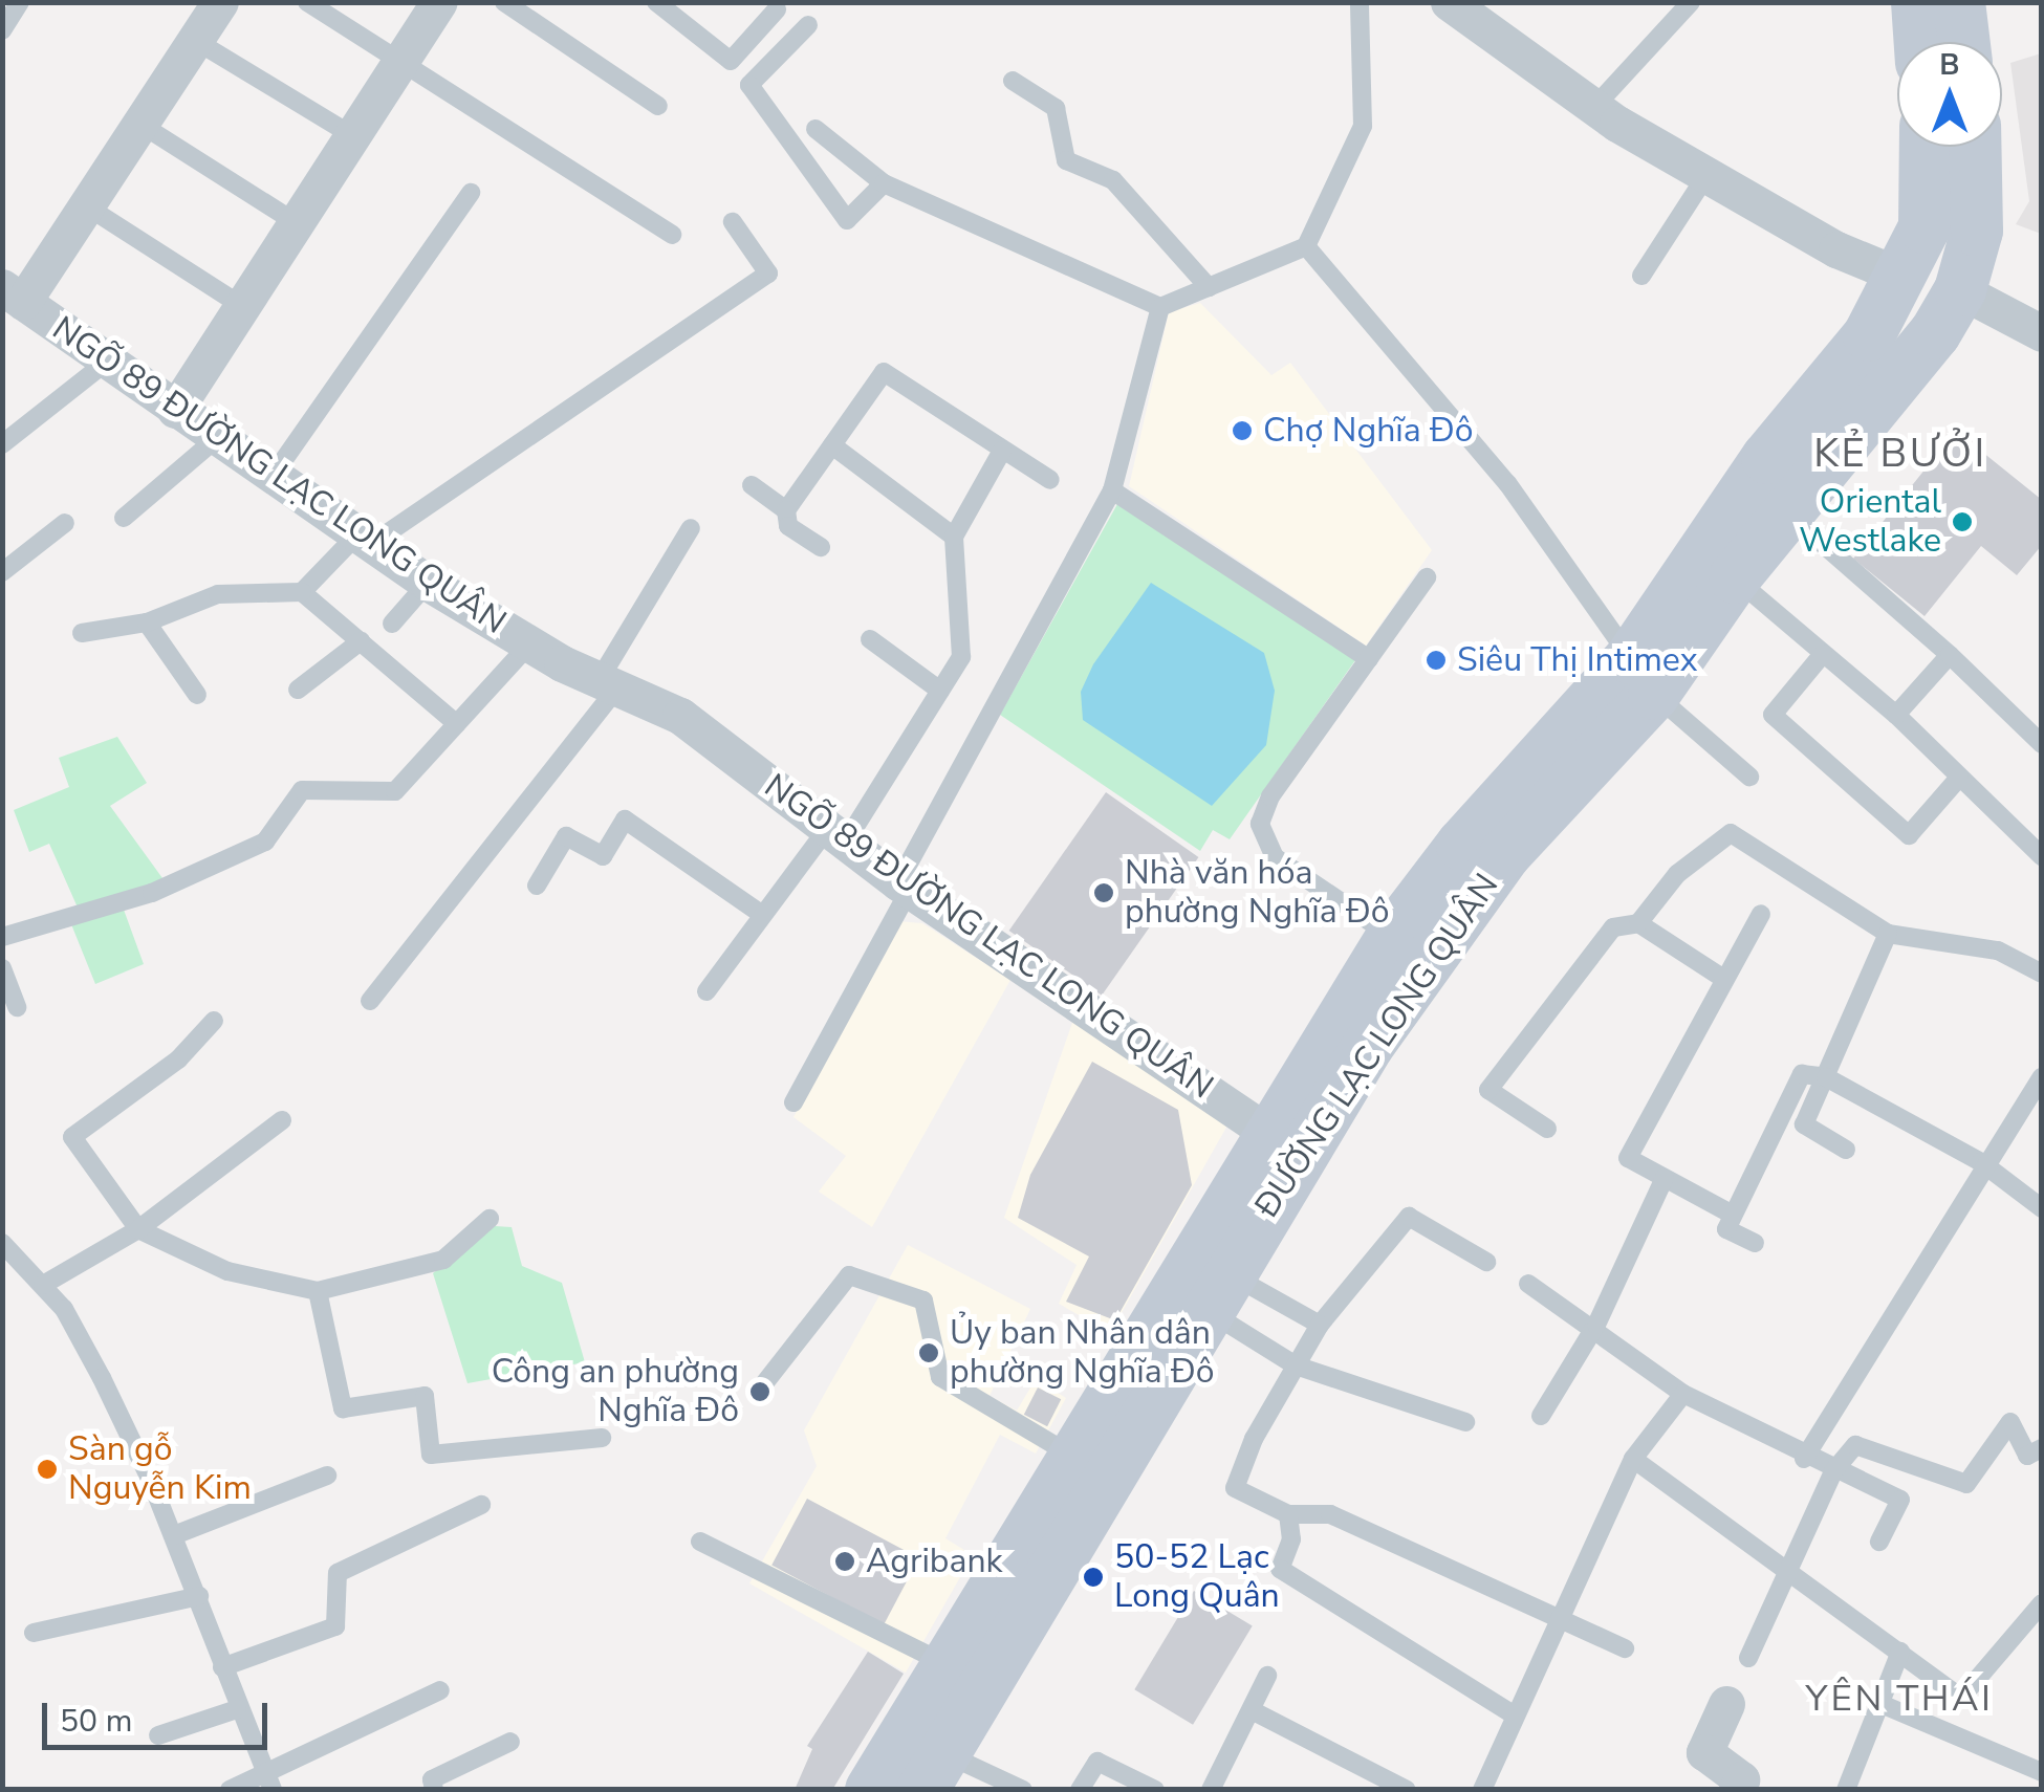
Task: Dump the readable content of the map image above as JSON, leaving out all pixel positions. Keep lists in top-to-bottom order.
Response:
{
  "streets": {
    "main road": ["ĐƯỜNG LẠC LONG QUÂN"],
    "street": ["NGÕ 89 ĐƯỜNG LẠC LONG QUÂN"]
  },
  "crossings": [
    ["NGÕ 89 ĐƯỜNG LẠC LONG QUÂN", "ĐƯỜNG LẠC LONG QUÂN"]
  ],
  "districts": ["KẺ BƯỞI", "YÊN THÁI"],
  "places": [
    "Chợ Nghĩa Đô",
    "Oriental Westlake",
    "Siêu Thị Intimex",
    "Nhà văn hóa phường Nghĩa Đô",
    "Ủy ban Nhân dân phường Nghĩa Đô",
    "Công an phường Nghĩa Đô",
    "Sàn gỗ Nguyễn Kim",
    "Agribank",
    "50-52 Lạc Long Quân"
  ],
  "scale_bar": "50 m",
  "north": "top"
}
